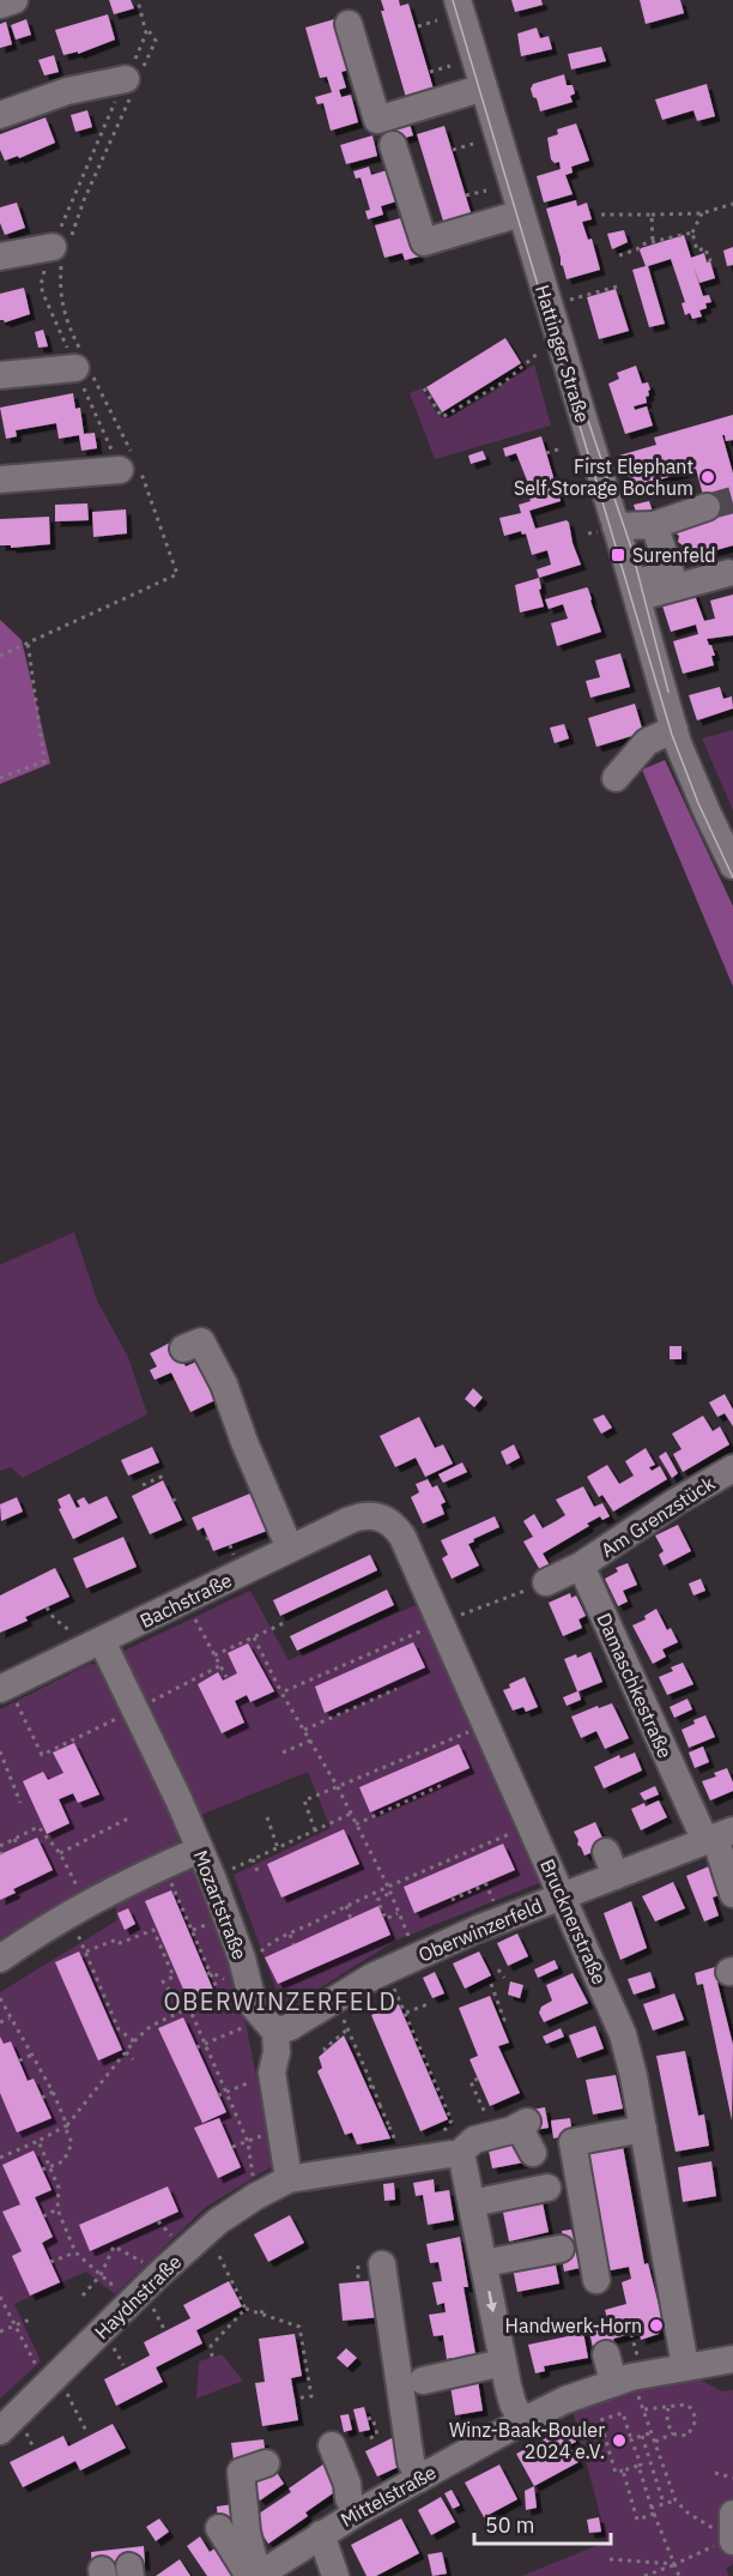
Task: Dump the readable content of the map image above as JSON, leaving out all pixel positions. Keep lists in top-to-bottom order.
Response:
{
  "streets": {
    "street": [
      "Hattinger Straße",
      "Am Grenzstück",
      "Bachstraße",
      "Damaschkestraße",
      "Mozartstraße",
      "Brucknerstraße",
      "Oberwinzerfeld",
      "Haydnstraße",
      "Mittelstraße"
    ]
  },
  "crossings": [
    ["Am Grenzstück", "Damaschkestraße"],
    ["Bachstraße", "Mozartstraße"],
    ["Bachstraße", "Brucknerstraße"],
    ["Damaschkestraße", "Oberwinzerfeld"],
    ["Mozartstraße", "Oberwinzerfeld"],
    ["Brucknerstraße", "Oberwinzerfeld"],
    ["Brucknerstraße", "Mittelstraße"]
  ],
  "districts": ["OBERWINZERFELD"],
  "places": {
    "other": ["First Elephant Self Storage Bochum", "Handwerk-Horn", "Winz-Baak-Bouler 2024 e.V."],
    "transit": ["Surenfeld"]
  },
  "scale_bar": "50 m"
}
